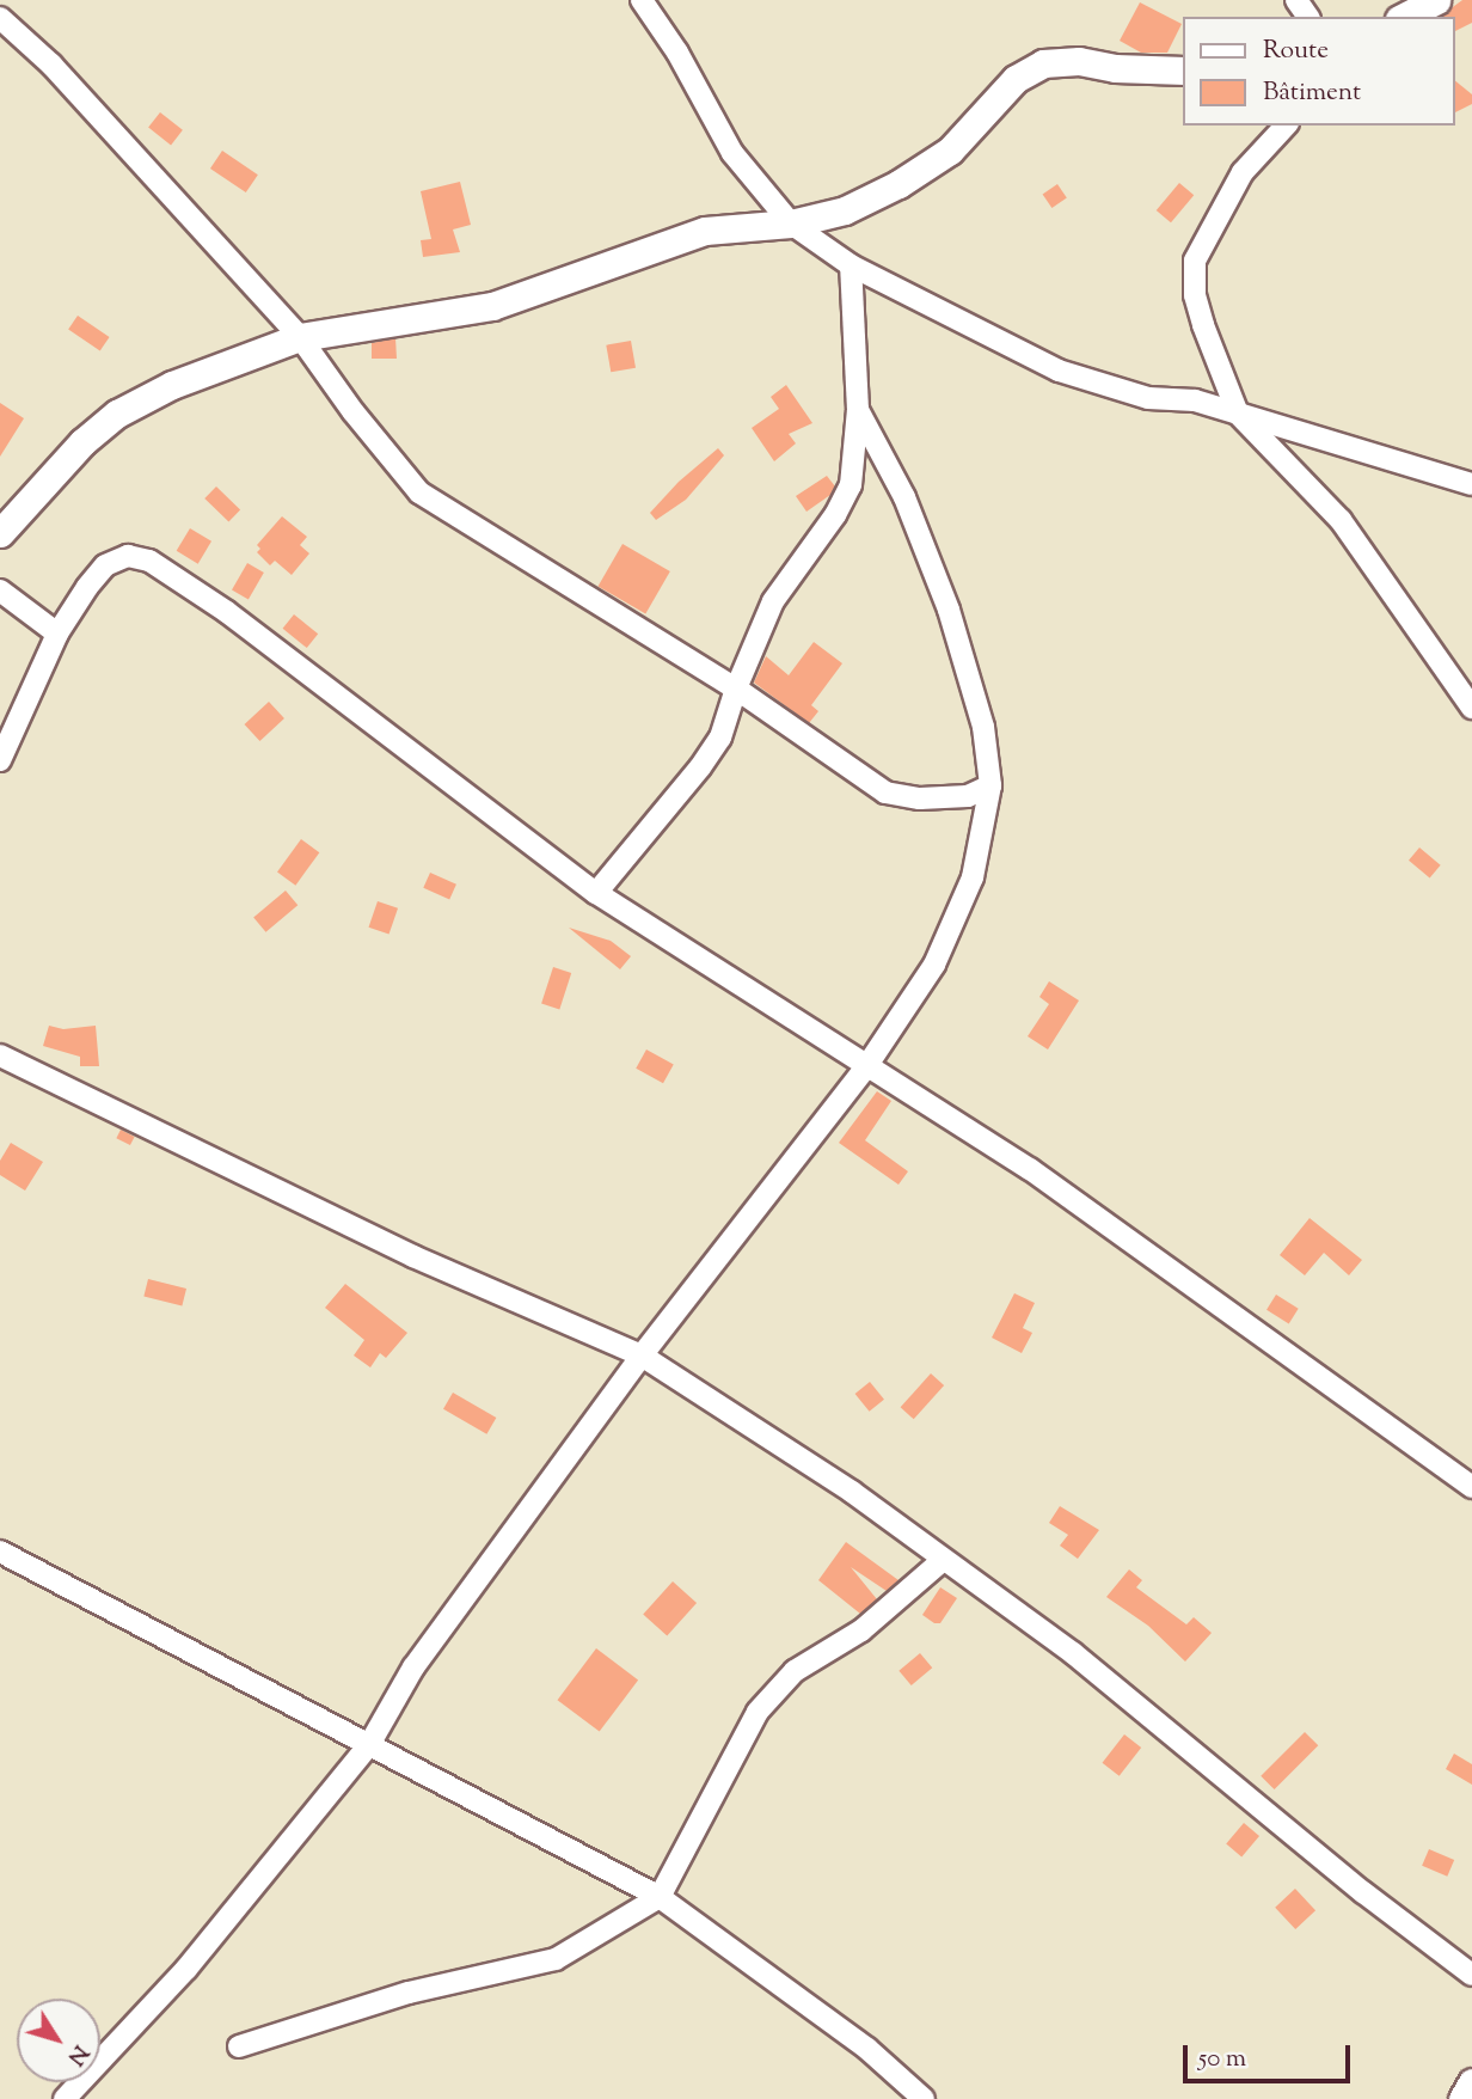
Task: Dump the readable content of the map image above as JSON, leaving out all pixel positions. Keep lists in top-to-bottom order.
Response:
{
  "legend": ["Route", "Bâtiment"],
  "scale_bar": "50 m",
  "north": "bottom right"
}
